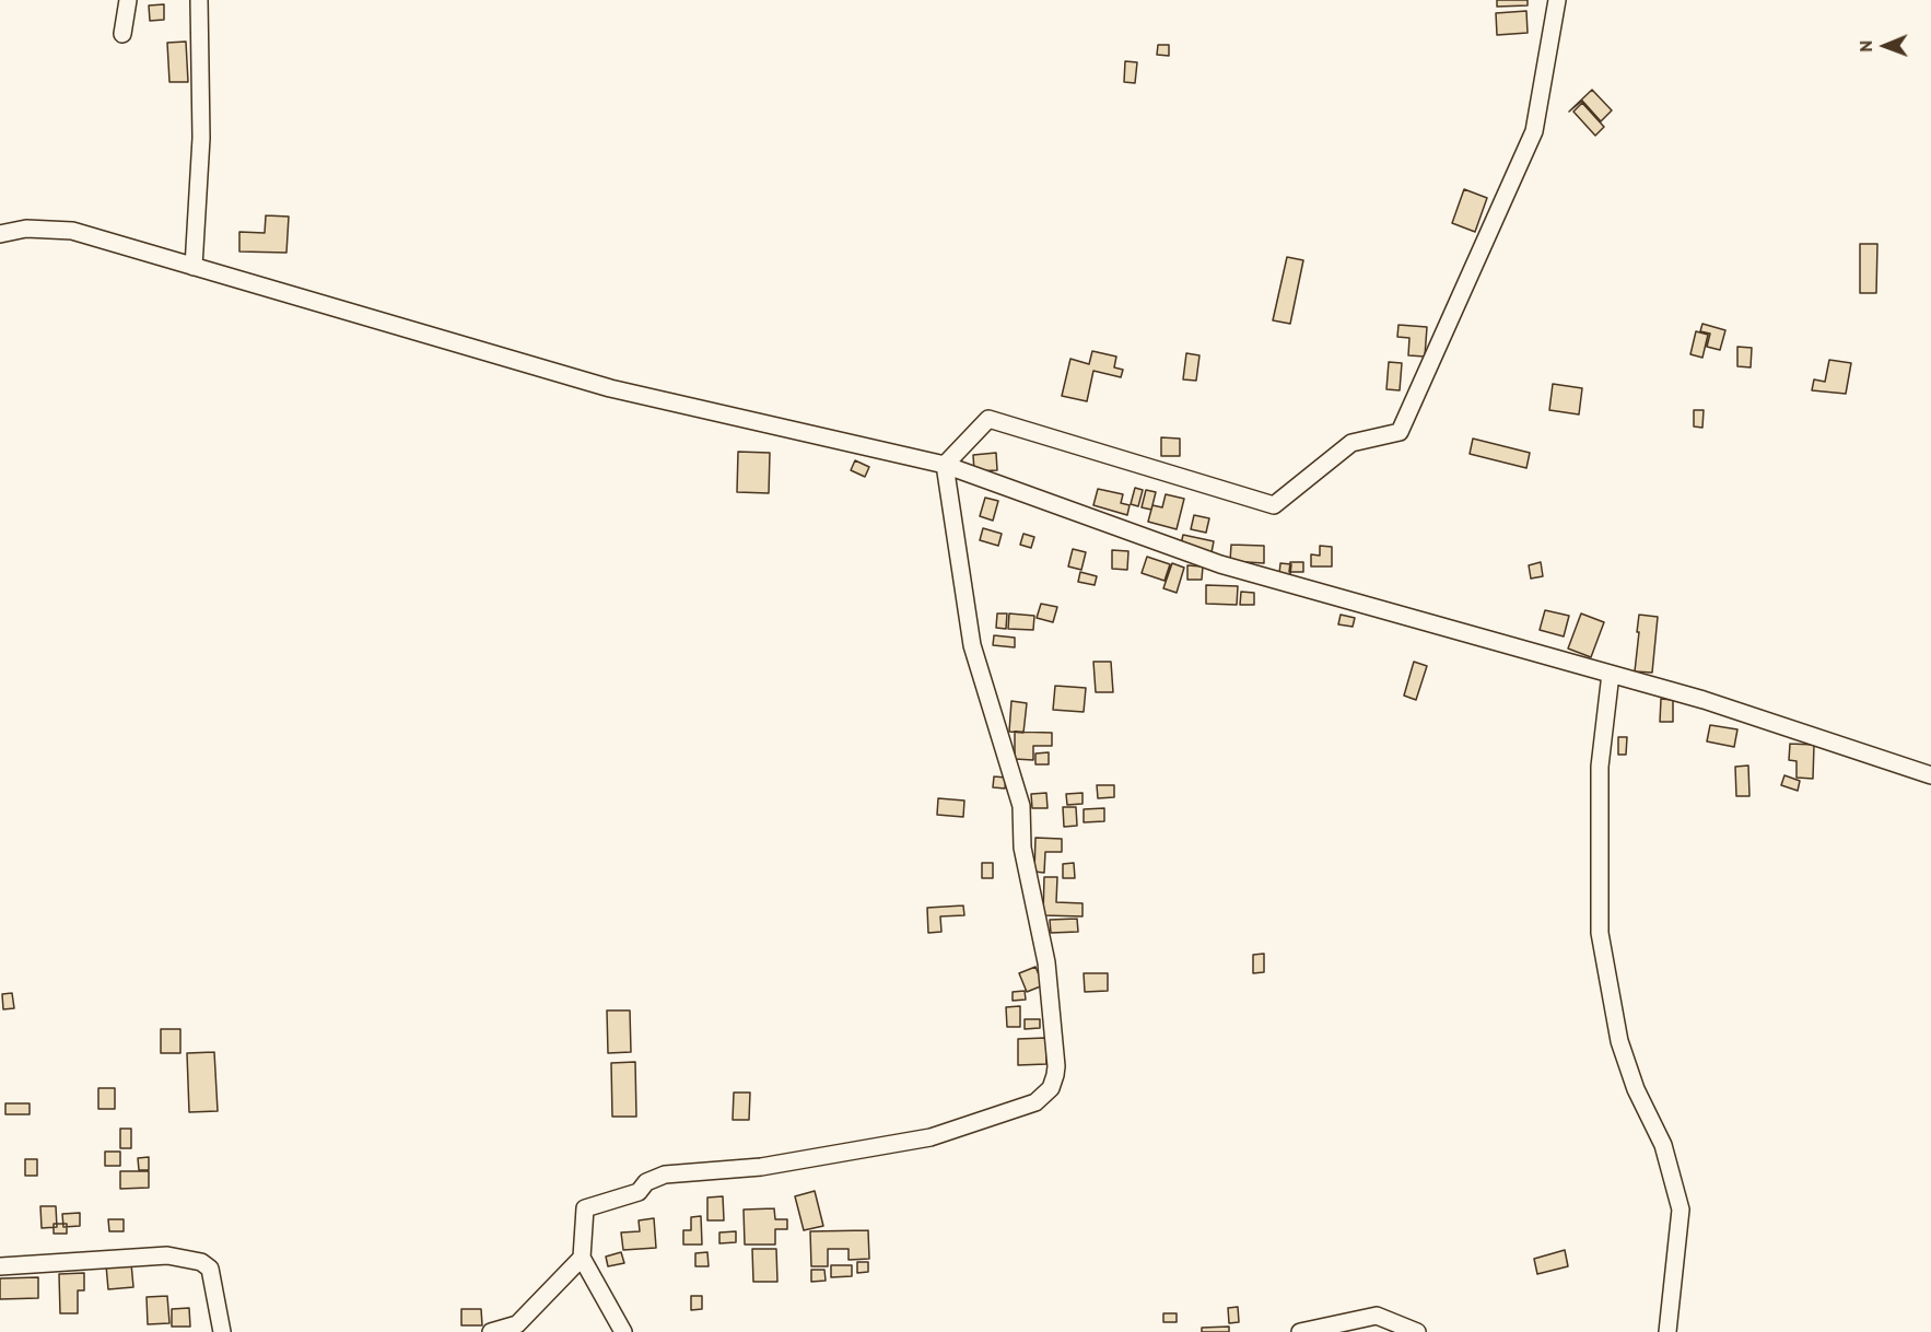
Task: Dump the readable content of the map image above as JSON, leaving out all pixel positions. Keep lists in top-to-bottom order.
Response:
{
  "north": "left"
}
